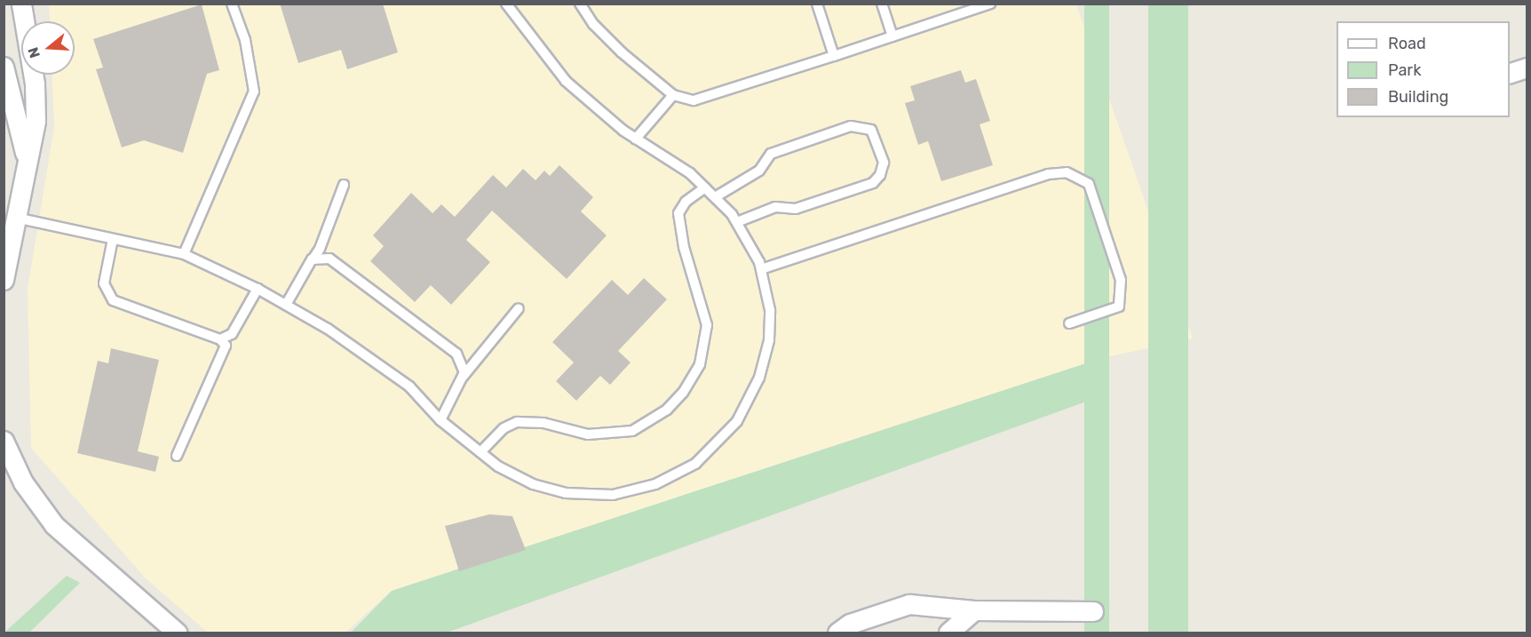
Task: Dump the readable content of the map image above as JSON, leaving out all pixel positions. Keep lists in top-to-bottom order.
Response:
{
  "legend": ["Road", "Park", "Building"],
  "north": "left"
}
